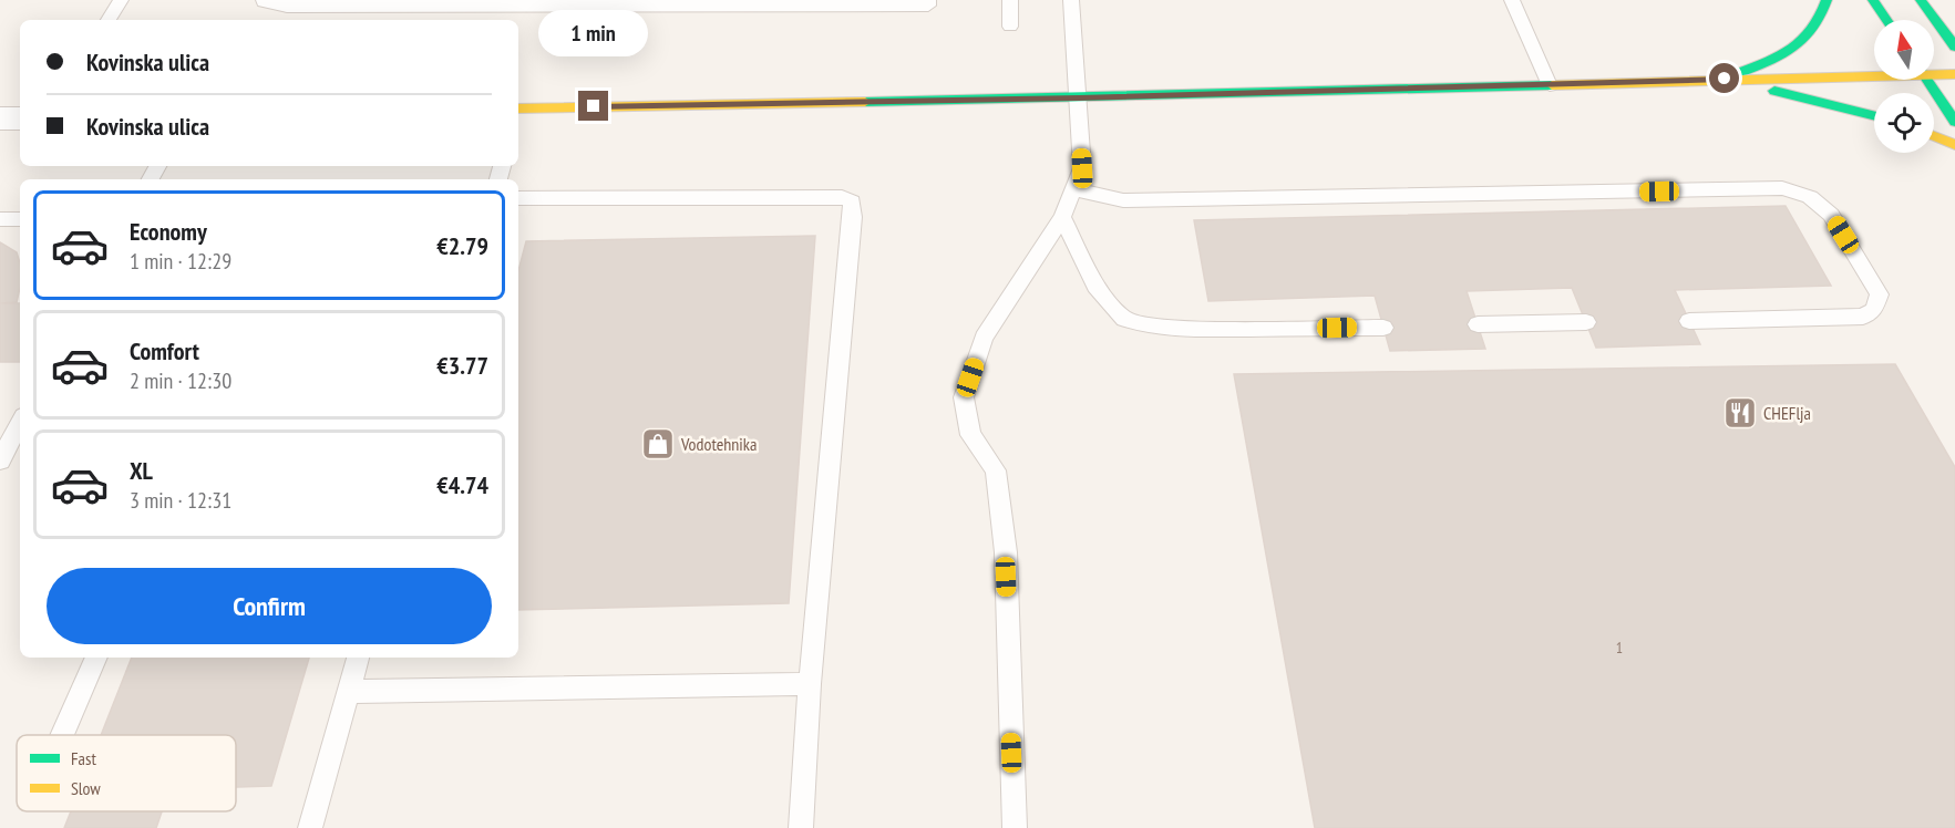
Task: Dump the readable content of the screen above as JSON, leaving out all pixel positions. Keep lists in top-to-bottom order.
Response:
{
  "places": {
    "restaurant": ["CHEFlja"],
    "shop": ["Vodotehnika"]
  },
  "house_numbers": ["1"],
  "legend": ["Fast", "Slow"],
  "north": "top",
  "page": {
    "bubble": "1 min",
    "banner": ["Kovinska ulica", "Kovinska ulica"],
    "list": [
      {
        "name": "Economy",
        "note": "1 min · 12:29",
        "value": "€2.79"
      },
      {
        "name": "Comfort",
        "note": "2 min · 12:30",
        "value": "€3.77"
      },
      {
        "name": "XL",
        "note": "3 min · 12:31",
        "value": "€4.74"
      }
    ],
    "buttons": "Confirm"
  }
}
